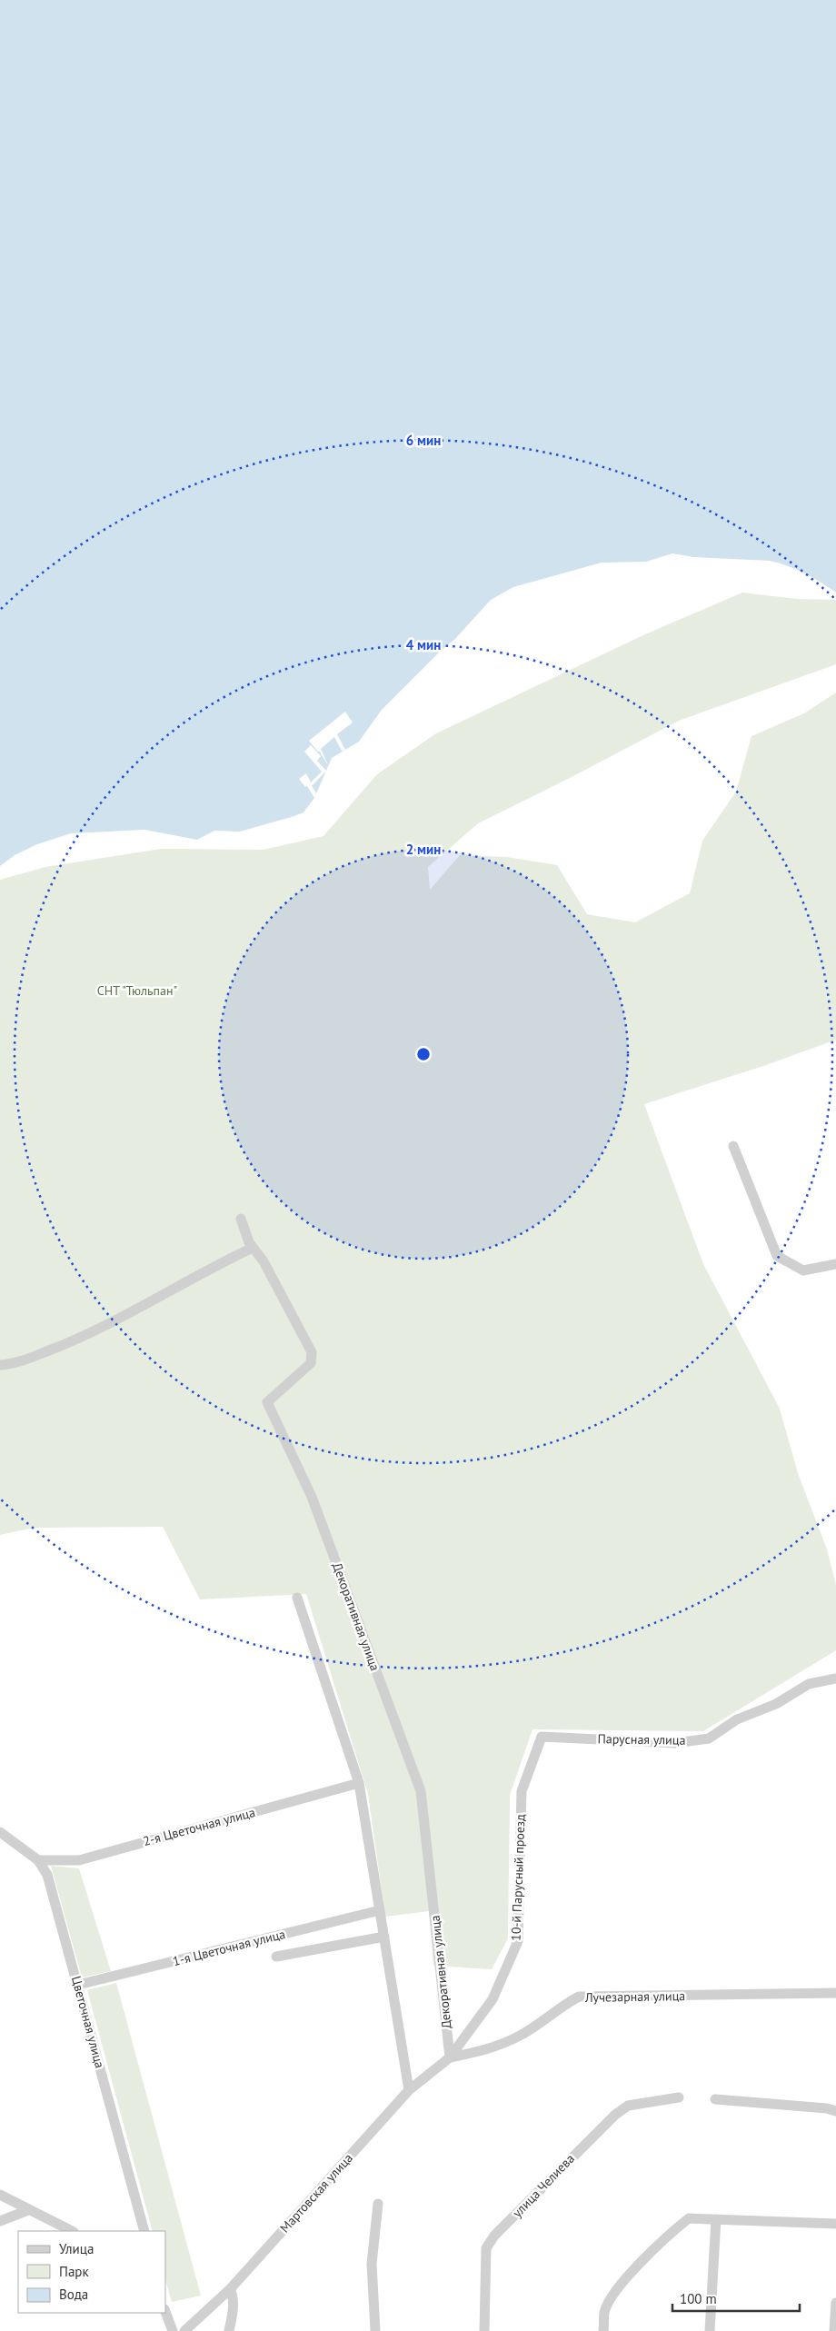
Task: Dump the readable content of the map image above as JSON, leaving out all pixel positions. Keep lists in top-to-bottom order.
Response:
{
  "streets": {
    "street": [
      "Декоративная улица",
      "Парусная улица",
      "2-я Цветочная улица",
      "10-й Парусный проезд",
      "1-я Цветочная улица",
      "Лучезарная улица",
      "Цветочная улица",
      "улица Челиева",
      "Мартовская улица"
    ]
  },
  "crossings": [
    ["Декоративная улица", "10-й Парусный проезд"],
    ["Декоративная улица", "Лучезарная улица"],
    ["Декоративная улица", "Мартовская улица"],
    ["Парусная улица", "10-й Парусный проезд"],
    ["2-я Цветочная улица", "Цветочная улица"],
    ["10-й Парусный проезд", "Лучезарная улица"],
    ["10-й Парусный проезд", "Мартовская улица"],
    ["1-я Цветочная улица", "Цветочная улица"],
    ["Лучезарная улица", "Мартовская улица"]
  ],
  "parks": ["СНТ \"Тюльпан\""],
  "legend": ["Улица", "Парк", "Вода"],
  "scale_bar": "100 m",
  "rings": ["6 мин", "4 мин", "2 мин"]
}
